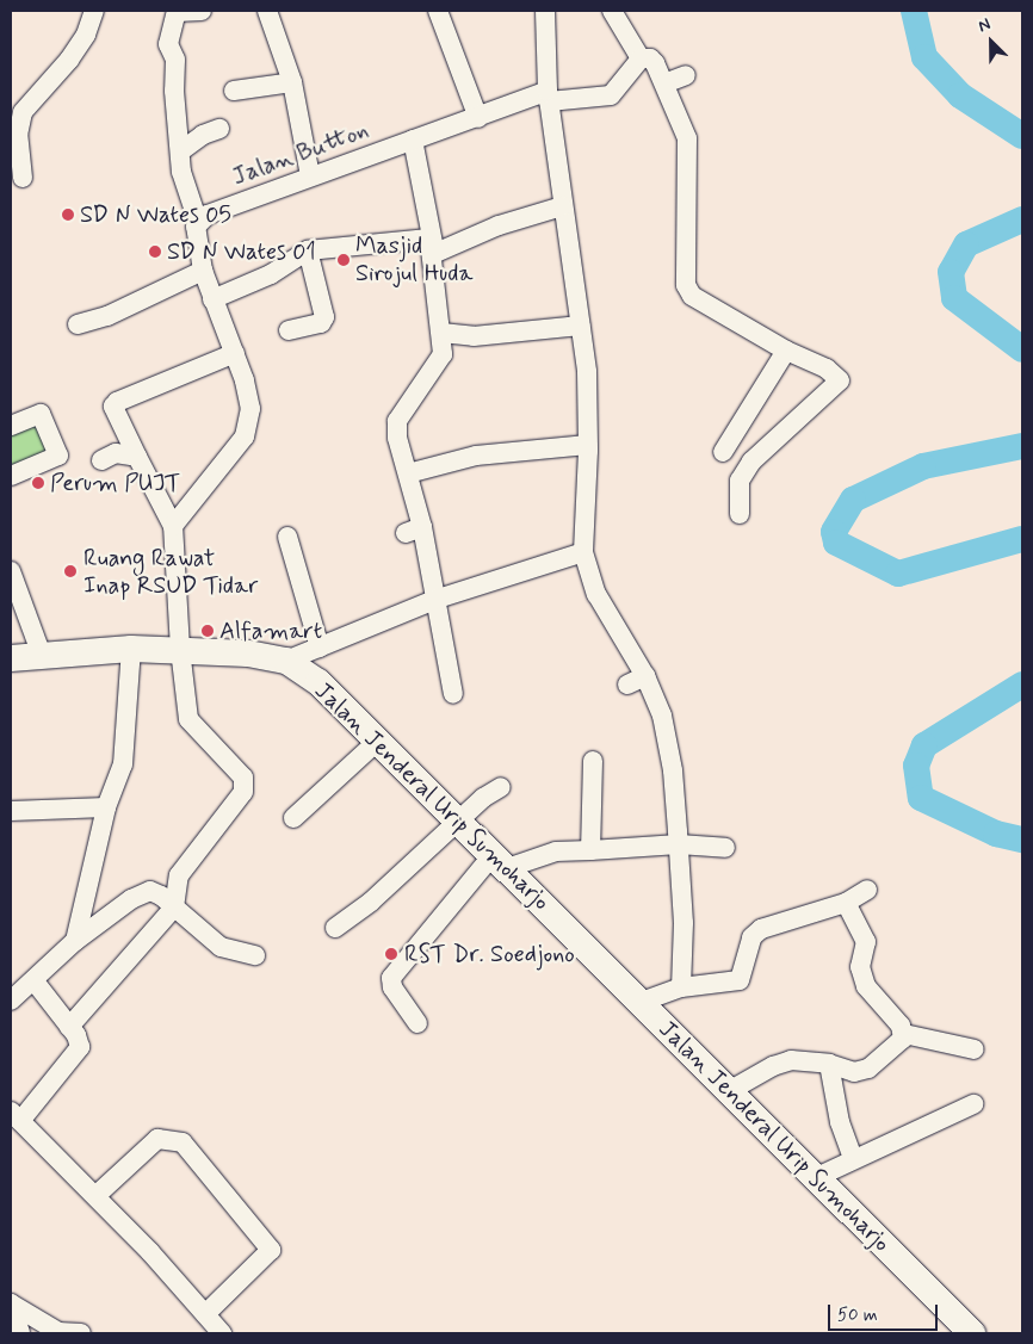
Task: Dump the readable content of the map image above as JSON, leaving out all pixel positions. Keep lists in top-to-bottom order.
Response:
{
  "streets": {
    "highway": ["Jalan Jenderal Urip Sumoharjo"],
    "street": ["Jalan Button"]
  },
  "places": [
    "SD N Wates 05",
    "SD N Wates 01",
    "Masjid Sirojul Huda",
    "Perum PUJT",
    "Ruang Rawat Inap RSUD Tidar",
    "Alfamart",
    "RST Dr. Soedjono"
  ],
  "scale_bar": "50 m",
  "north": "top left"
}
